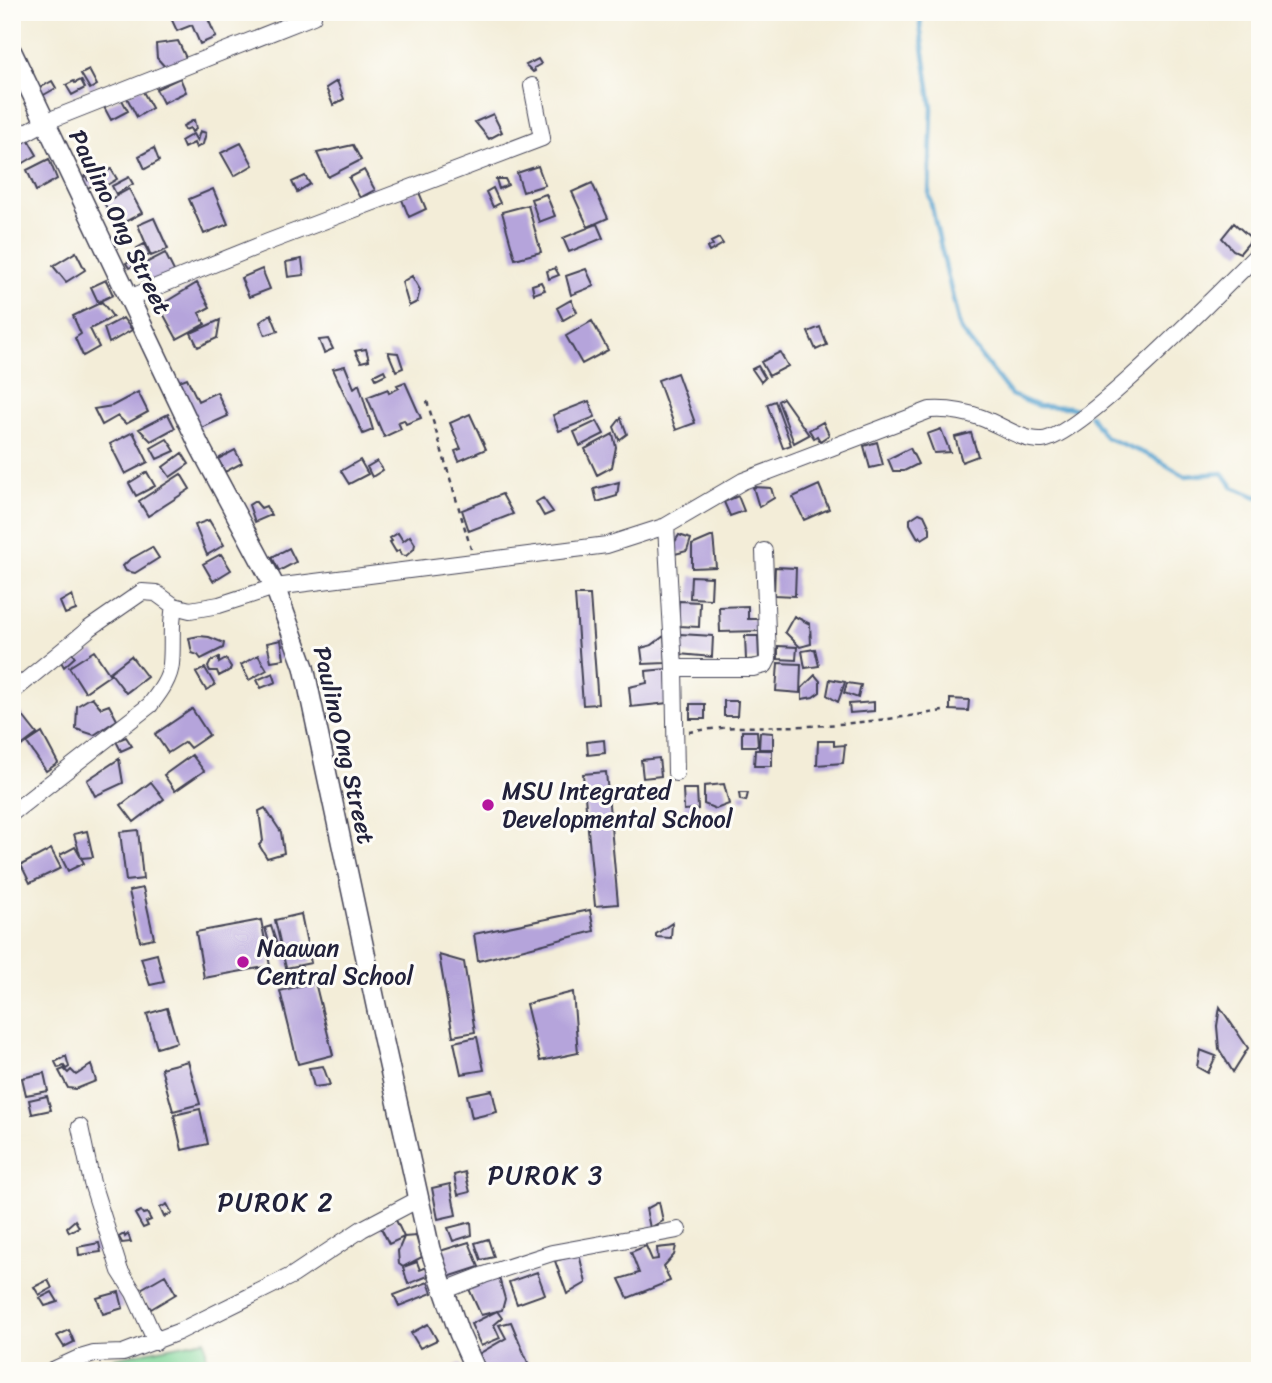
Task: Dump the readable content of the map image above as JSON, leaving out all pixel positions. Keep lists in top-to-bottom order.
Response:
{
  "streets": {
    "street": ["Paulino Ong Street"]
  },
  "districts": ["PUROK 3", "PUROK 2"],
  "places": ["MSU Integrated Developmental School", "Naawan Central School"]
}
